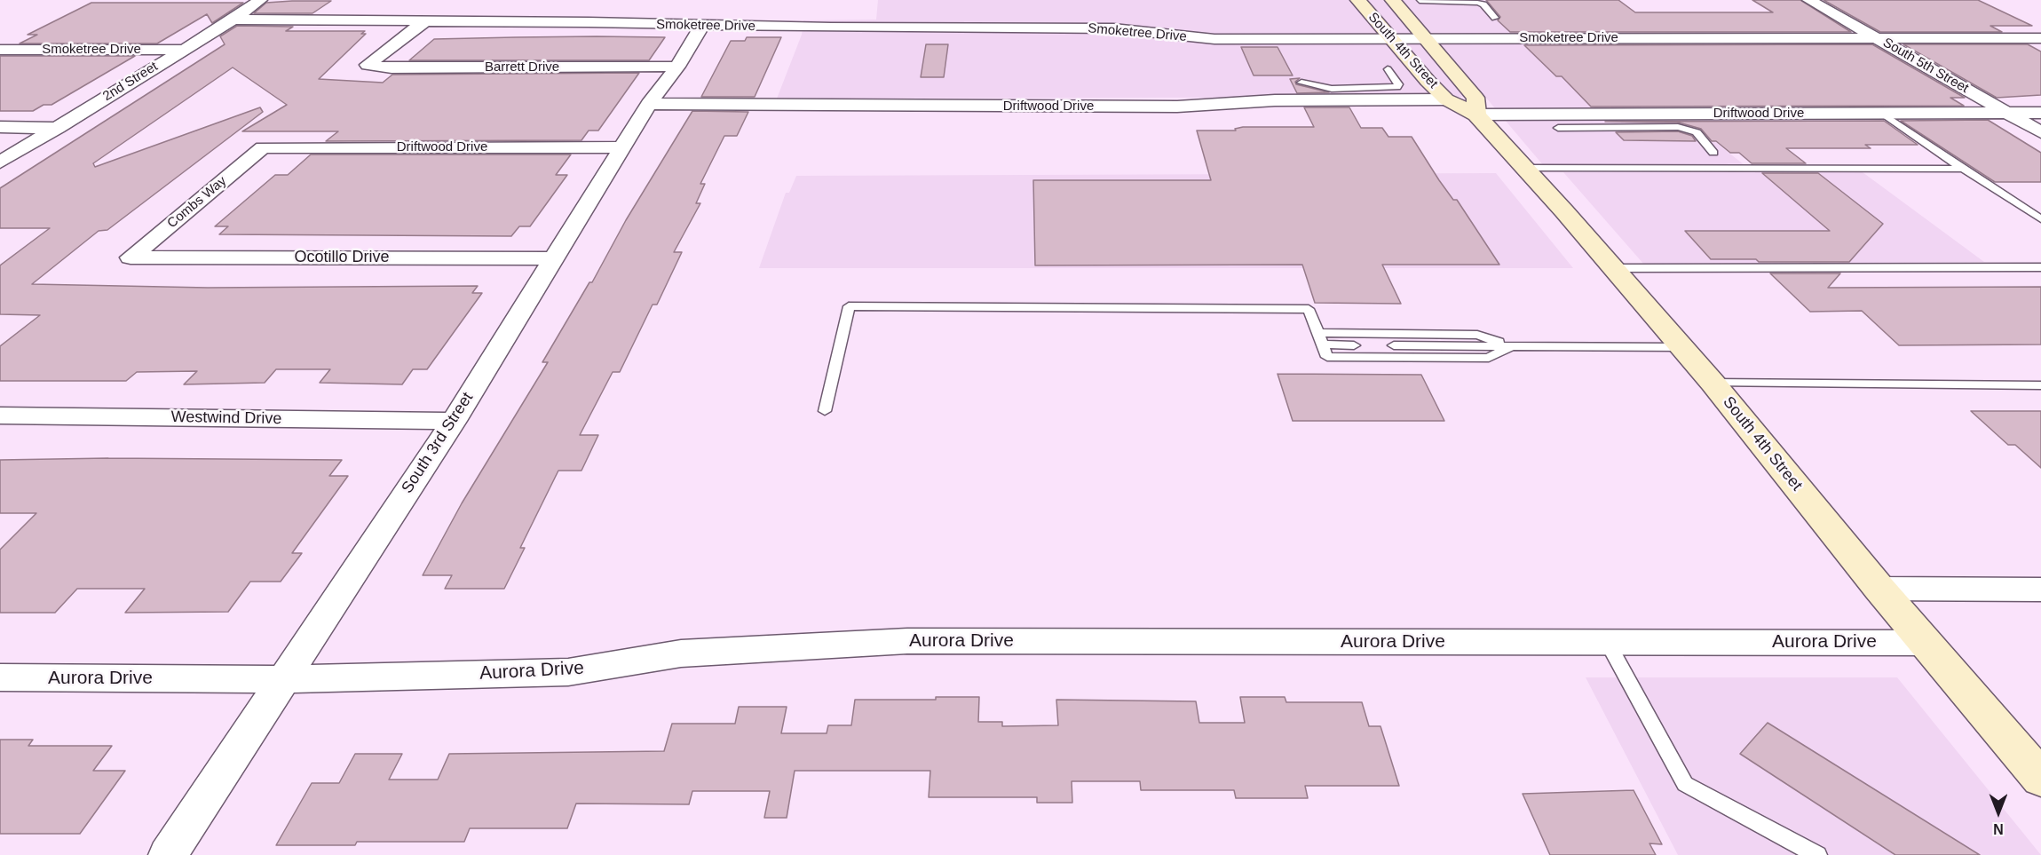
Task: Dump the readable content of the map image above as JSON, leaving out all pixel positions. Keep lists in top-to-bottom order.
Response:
{
  "streets": {
    "main road": ["South 4th Street"],
    "street": [
      "Smoketree Drive",
      "South 5th Street",
      "Barrett Drive",
      "2nd Street",
      "Driftwood Drive",
      "Combs Way",
      "Ocotillo Drive",
      "Westwind Drive",
      "South 3rd Street",
      "Aurora Drive"
    ]
  },
  "crossings": [
    ["Smoketree Drive", "South 4th Street"],
    ["Smoketree Drive", "South 5th Street"],
    ["Smoketree Drive", "Barrett Drive"],
    ["Smoketree Drive", "2nd Street"],
    ["Smoketree Drive", "South 3rd Street"],
    ["South 4th Street", "Driftwood Drive"],
    ["South 4th Street", "Aurora Drive"],
    ["South 5th Street", "Driftwood Drive"],
    ["Barrett Drive", "South 3rd Street"],
    ["Driftwood Drive", "Combs Way"],
    ["Driftwood Drive", "South 3rd Street"],
    ["Combs Way", "Ocotillo Drive"],
    ["Ocotillo Drive", "South 3rd Street"],
    ["Westwind Drive", "South 3rd Street"],
    ["South 3rd Street", "Aurora Drive"]
  ],
  "north": "bottom"
}
